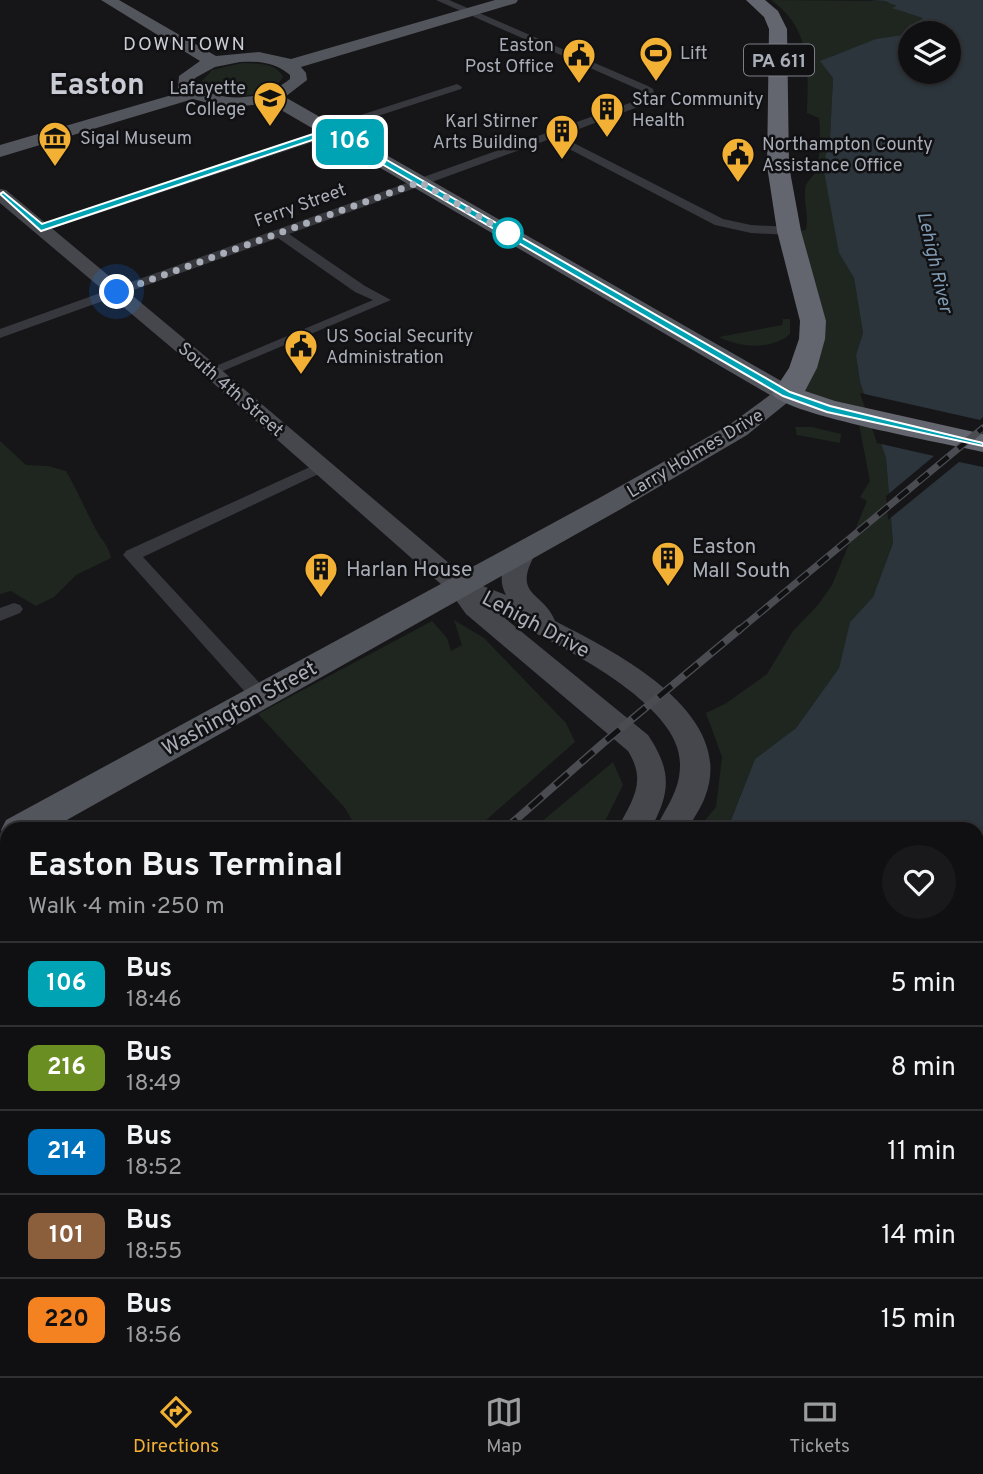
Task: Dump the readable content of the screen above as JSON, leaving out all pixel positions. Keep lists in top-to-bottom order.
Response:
{
  "streets": {
    "highway": ["PA 611", "Larry Holmes Drive"],
    "main road": ["Washington Street"],
    "street": ["Ferry Street", "South 4th Street", "Lehigh Drive"]
  },
  "crossings": [
    ["Ferry Street", "South 4th Street"],
    ["South 4th Street", "Larry Holmes Drive"],
    ["South 4th Street", "Lehigh Drive"],
    ["South 4th Street", "Washington Street"],
    ["Larry Holmes Drive", "Lehigh Drive"],
    ["Larry Holmes Drive", "Washington Street"],
    ["Lehigh Drive", "Washington Street"]
  ],
  "districts": ["DOWNTOWN", "Easton"],
  "water": ["Lehigh River"],
  "places": {
    "sports": ["Lift"],
    "public building": ["Easton Post Office", "Northampton County Assistance Office", "US Social Security Administration"],
    "school or university": ["Lafayette College"],
    "building": [
      "Star Community Health",
      "Karl Stirner Arts Building",
      "Easton Mall South",
      "Harlan House"
    ],
    "museum": ["Sigal Museum"]
  },
  "lines": ["bus line 106"],
  "page": {
    "on_map": "106",
    "heading": ["Easton Bus Terminal", "Walk · 4 min · 250 m"],
    "list": [
      {
        "mark": "106",
        "name": "Bus",
        "note": "18:46",
        "value": "5 min"
      },
      {
        "mark": "216",
        "name": "Bus",
        "note": "18:49",
        "value": "8 min"
      },
      {
        "mark": "214",
        "name": "Bus",
        "note": "18:52",
        "value": "11 min"
      },
      {
        "mark": "101",
        "name": "Bus",
        "note": "18:55",
        "value": "14 min"
      },
      {
        "mark": "220",
        "name": "Bus",
        "note": "18:56",
        "value": "15 min"
      }
    ],
    "tabs": ["Directions", "Map", "Tickets"]
  }
}
